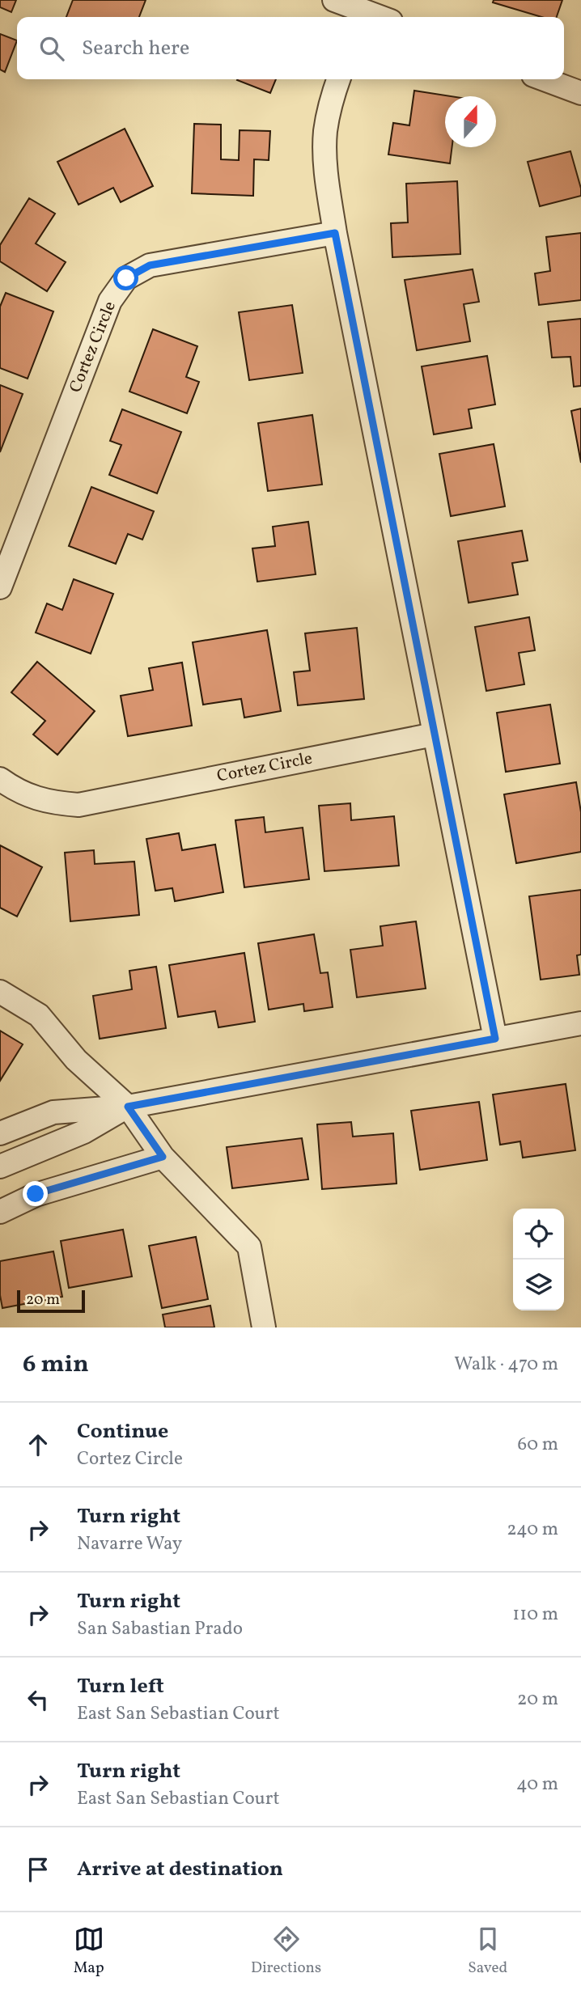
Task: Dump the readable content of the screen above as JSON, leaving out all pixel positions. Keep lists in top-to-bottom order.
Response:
{
  "streets": {
    "street": ["Cortez Circle"]
  },
  "scale_bar": "20 m",
  "north": "top",
  "page": {
    "search": "Search here",
    "scale": "20 m",
    "heading": ["6 min", "Walk · 470 m"],
    "list": [
      ["Continue", "Cortez Circle", "60 m"],
      ["Turn right", "Navarre Way", "240 m"],
      ["Turn right", "San Sabastian Prado", "110 m"],
      ["Turn left", "East San Sebastian Court", "20 m"],
      ["Turn right", "East San Sebastian Court", "40 m"],
      "Arrive at destination"
    ],
    "nav": ["Map", "Directions", "Saved"]
  }
}
